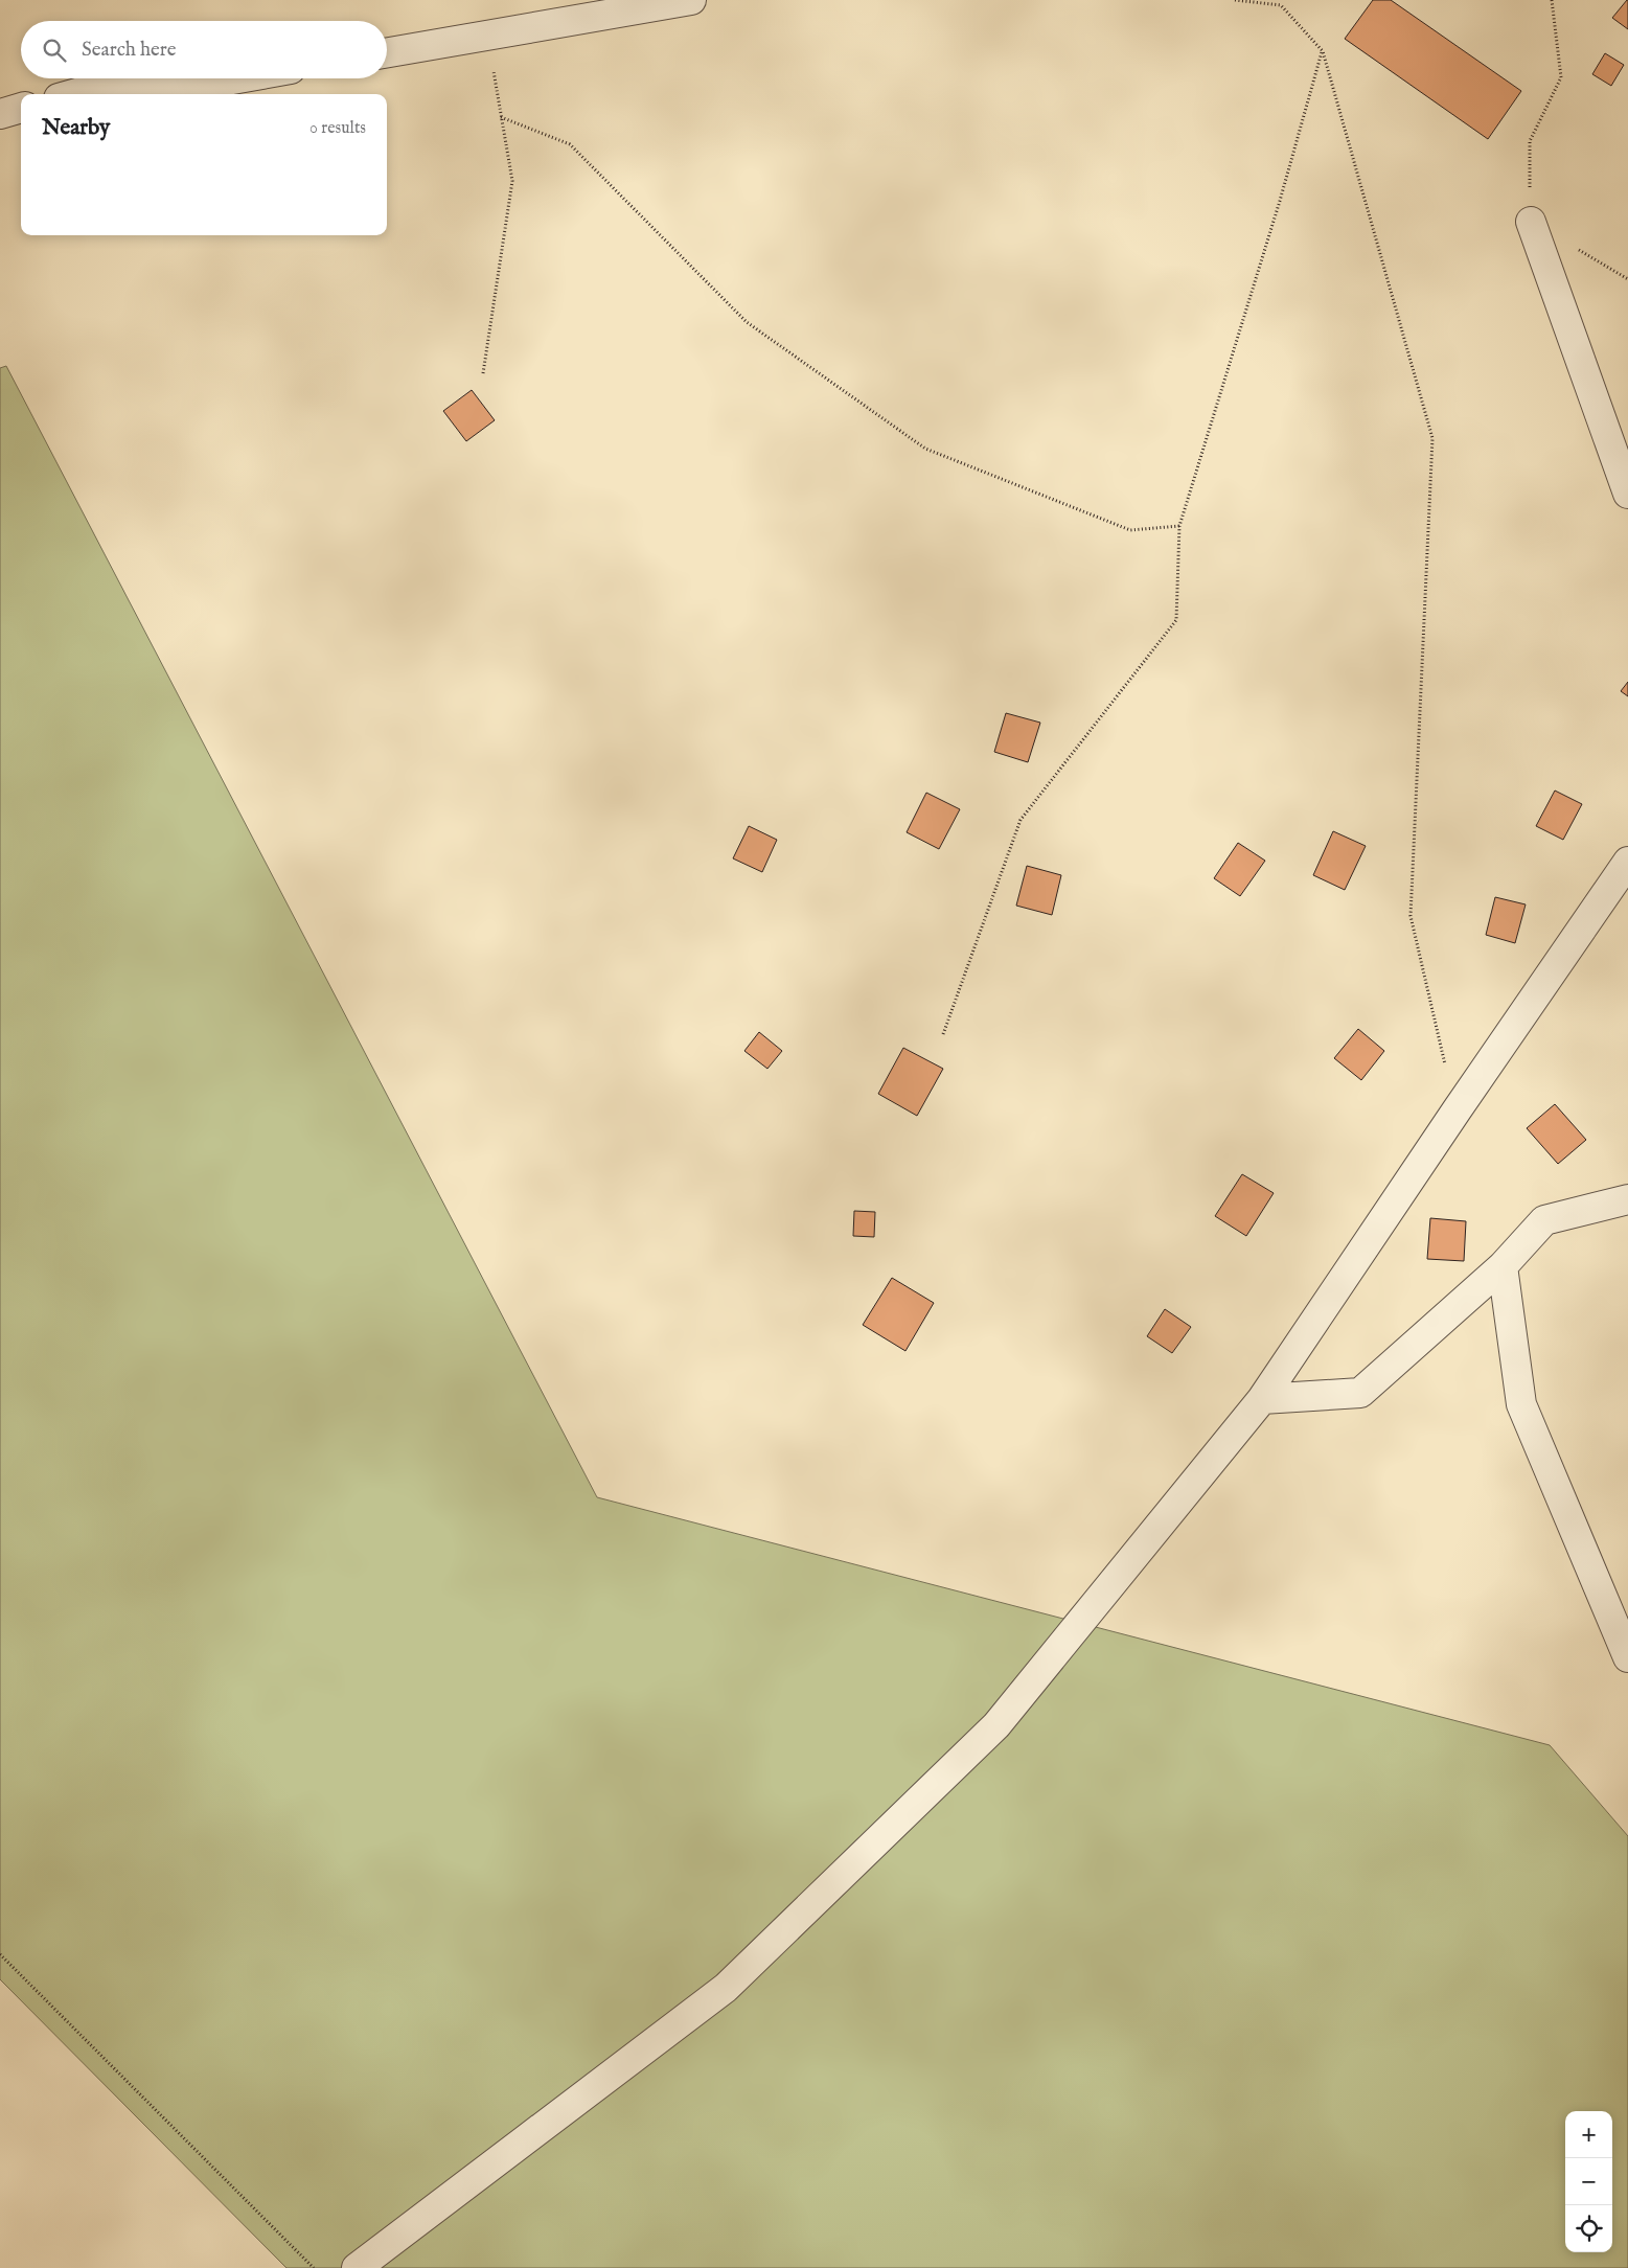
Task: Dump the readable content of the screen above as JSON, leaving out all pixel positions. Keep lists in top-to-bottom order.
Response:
{
  "page": {
    "search": "Search here",
    "heading": ["Nearby", "0 results"],
    "map_buttons": ["+", "−"]
  }
}
